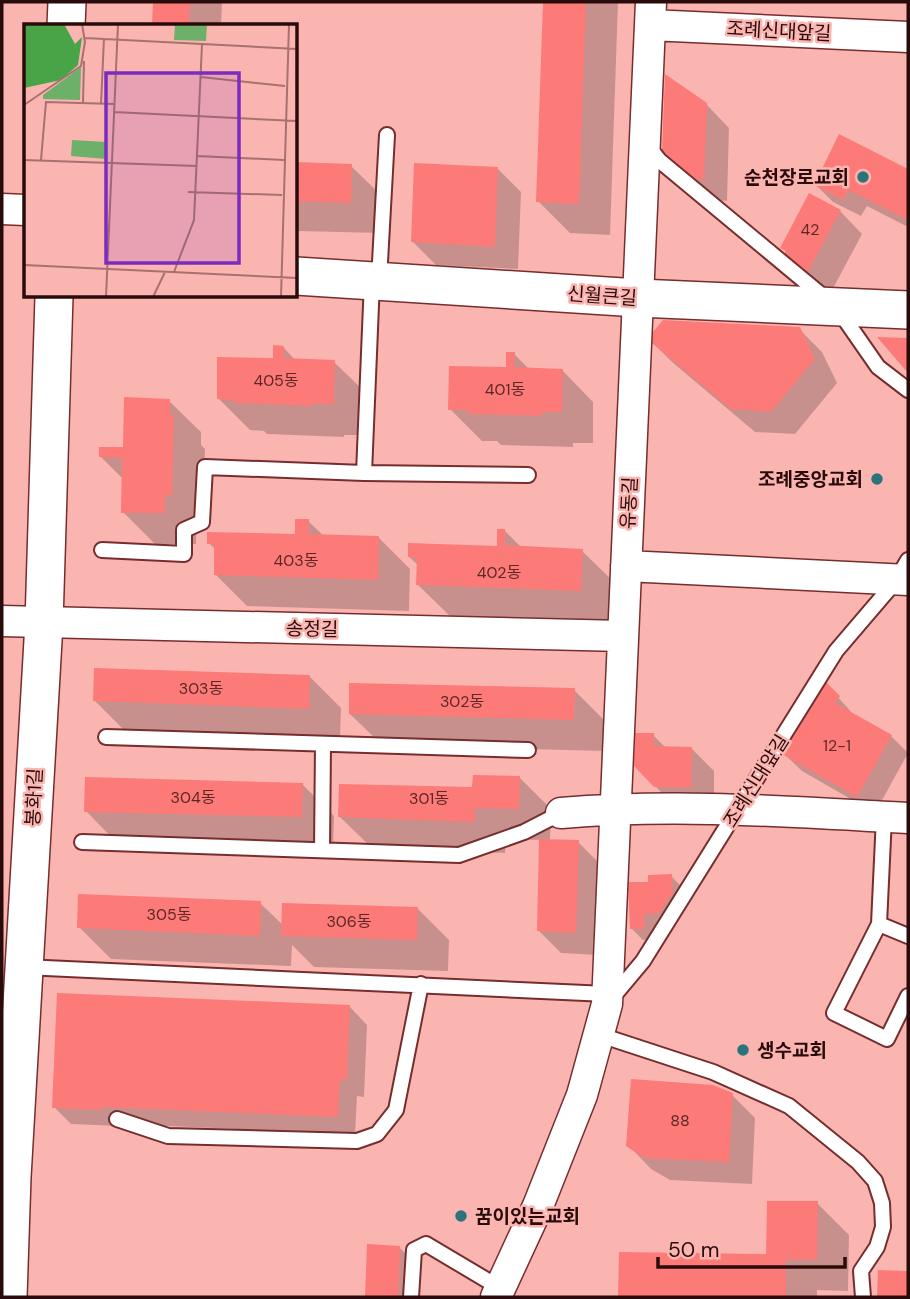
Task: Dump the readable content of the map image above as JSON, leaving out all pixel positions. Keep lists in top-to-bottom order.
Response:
{
  "streets": {
    "street": [
      "조례신대앞길",
      "신월큰길",
      "유동길",
      "송정길",
      "봉화1길"
    ]
  },
  "crossings": [
    ["조례신대앞길", "유동길"],
    ["신월큰길", "유동길"],
    ["유동길", "송정길"],
    ["송정길", "봉화1길"]
  ],
  "places": [
    "순천장로교회",
    "조례중앙교회",
    "생수교회",
    "꿈이있는교회"
  ],
  "house_numbers": [
    "42",
    "405동",
    "401동",
    "403동",
    "402동",
    "303동",
    "302동",
    "12-1",
    "304동",
    "301동",
    "305동",
    "306동",
    "88"
  ],
  "scale_bar": "50 m"
}
